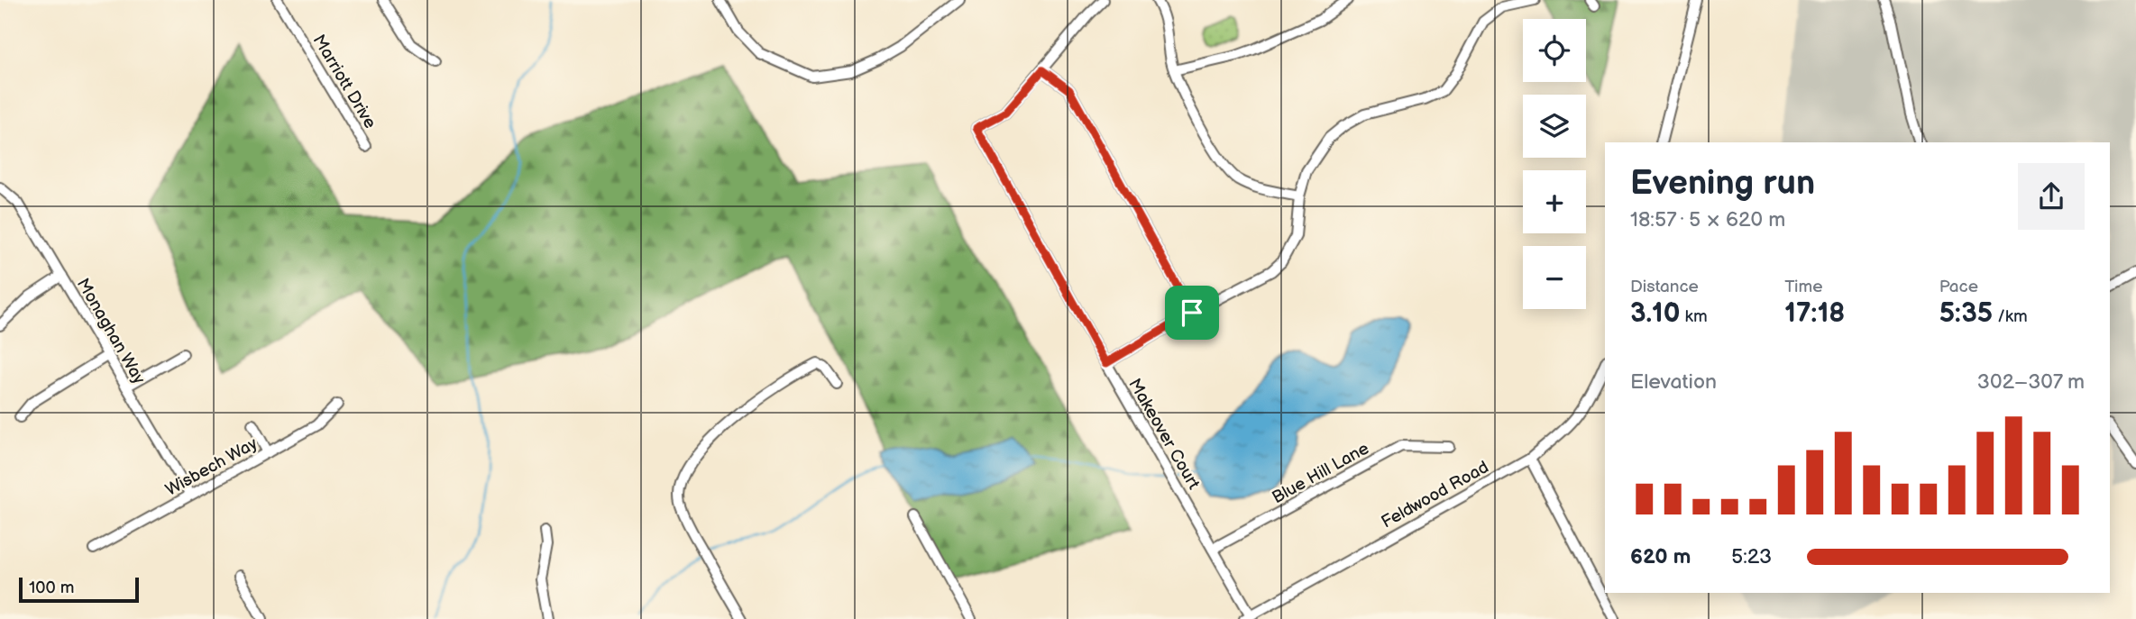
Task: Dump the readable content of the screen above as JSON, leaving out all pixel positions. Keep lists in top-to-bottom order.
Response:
{
  "streets": {
    "street": [
      "Marriott Drive",
      "Monaghan Way",
      "Makeover Court",
      "Wisbech Way",
      "Blue Hill Lane",
      "Feldwood Road"
    ]
  },
  "crossings": [
    ["Monaghan Way", "Wisbech Way"],
    ["Makeover Court", "Blue Hill Lane"],
    ["Makeover Court", "Feldwood Road"]
  ],
  "scale_bar": "100 m",
  "page": {
    "map_buttons": ["+", "−"],
    "heading": ["Evening run", "18:57 · 5 × 620 m"],
    "stats": [
      ["Distance", "3.10 km"],
      ["Time", "17:18"],
      ["Pace", "5:35 /km"]
    ],
    "chart": ["Elevation", "302–307 m"],
    "list": [
      {
        "name": "620 m",
        "note": "5:23"
      }
    ],
    "scale": "100 m"
  }
}
